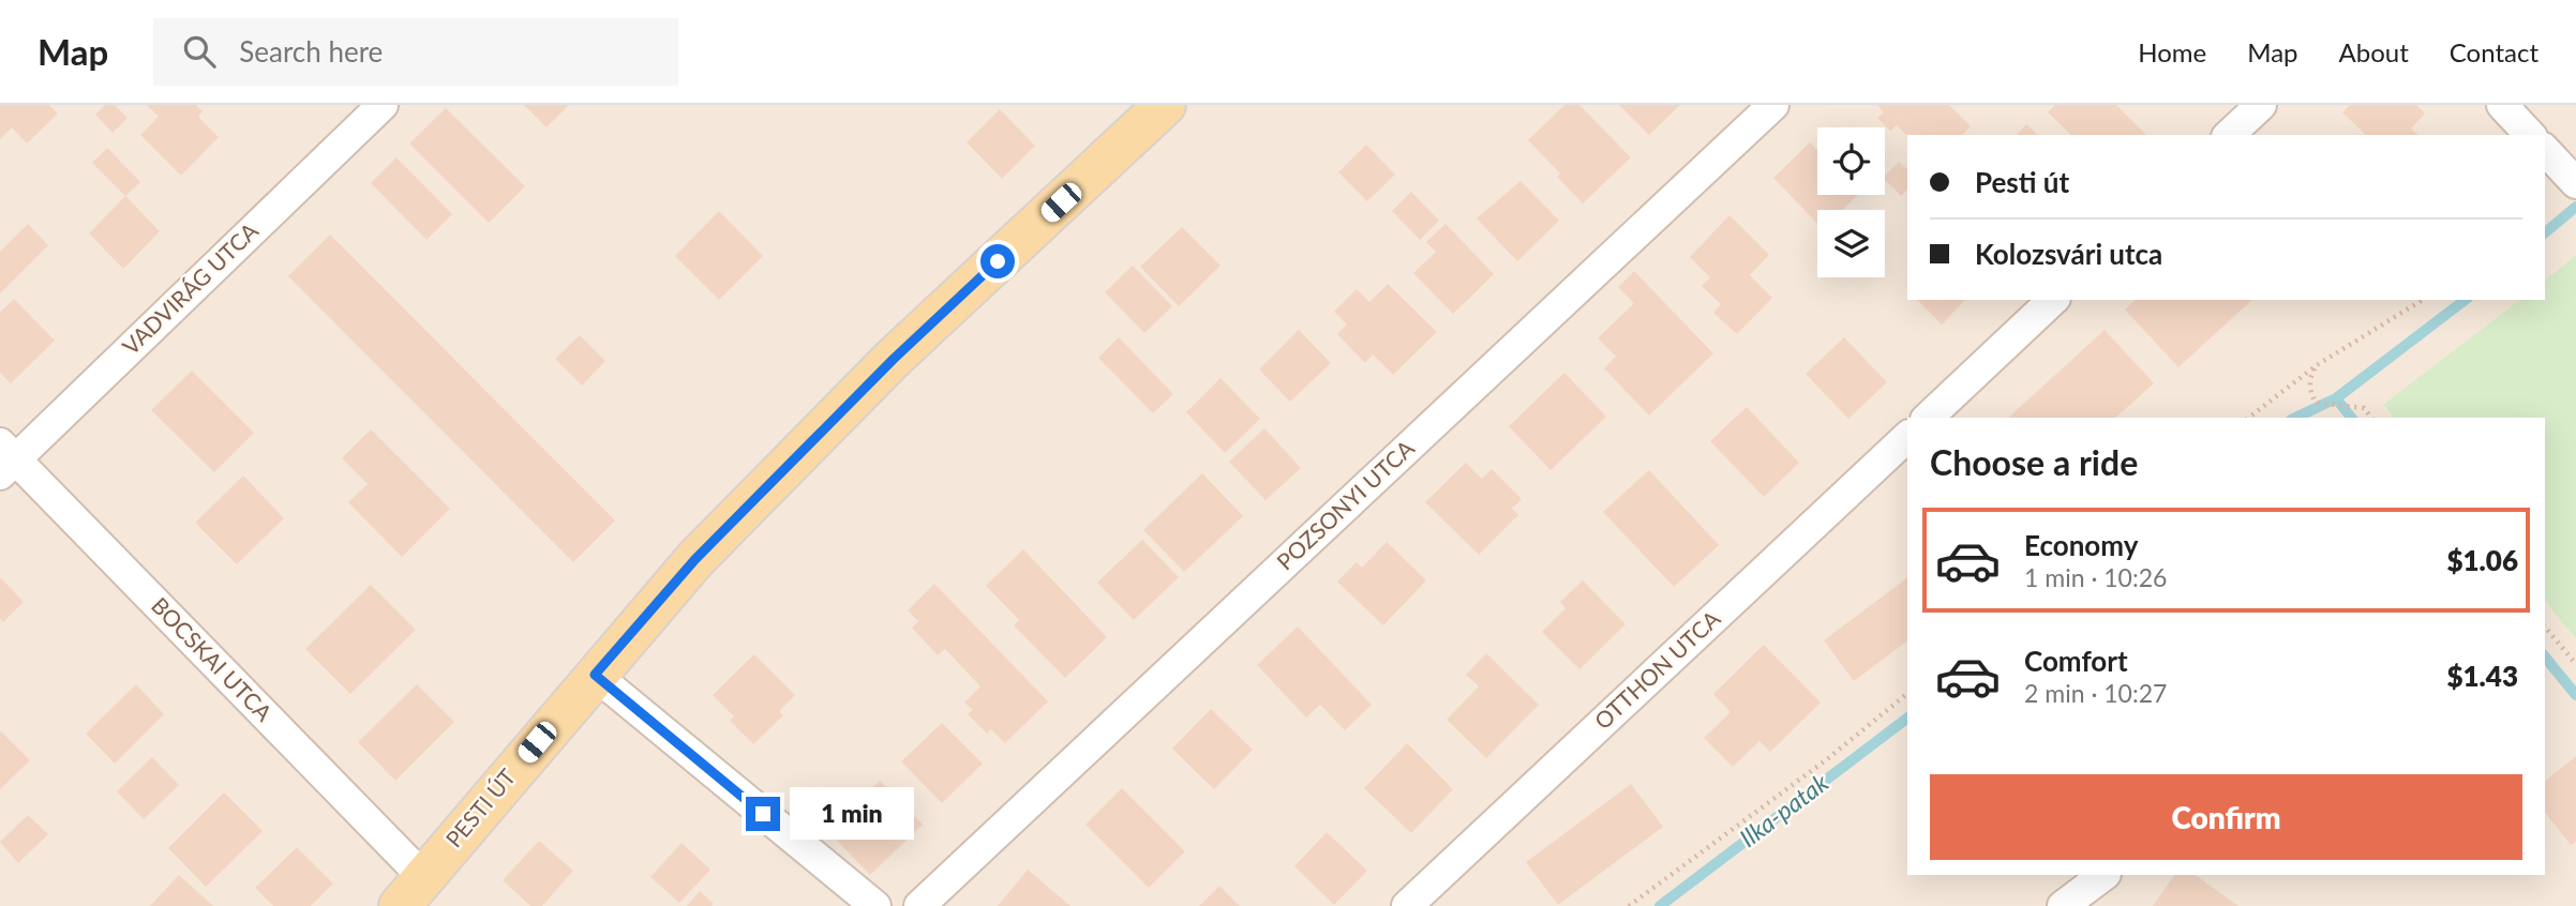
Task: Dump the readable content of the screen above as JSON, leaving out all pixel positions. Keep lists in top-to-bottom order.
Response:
{
  "streets": {
    "main road": ["PESTI ÚT"],
    "street": [
      "VADVIRÁG UTCA",
      "POZSONYI UTCA",
      "BOCSKAI UTCA",
      "OTTHON UTCA"
    ]
  },
  "crossings": [
    ["VADVIRÁG UTCA", "BOCSKAI UTCA"],
    ["BOCSKAI UTCA", "PESTI ÚT"]
  ],
  "water": ["Ilka-patak"],
  "page": {
    "header": "Map",
    "search": "Search here",
    "nav": [
      "Home",
      "Map",
      "About",
      "Contact"
    ],
    "banner": ["Pesti út", "Kolozsvári utca"],
    "heading": "Choose a ride",
    "list": [
      {
        "name": "Economy",
        "note": "1 min · 10:26",
        "value": "$1.06"
      },
      {
        "name": "Comfort",
        "note": "2 min · 10:27",
        "value": "$1.43"
      }
    ],
    "buttons": "Confirm",
    "bubble": "1 min"
  }
}
